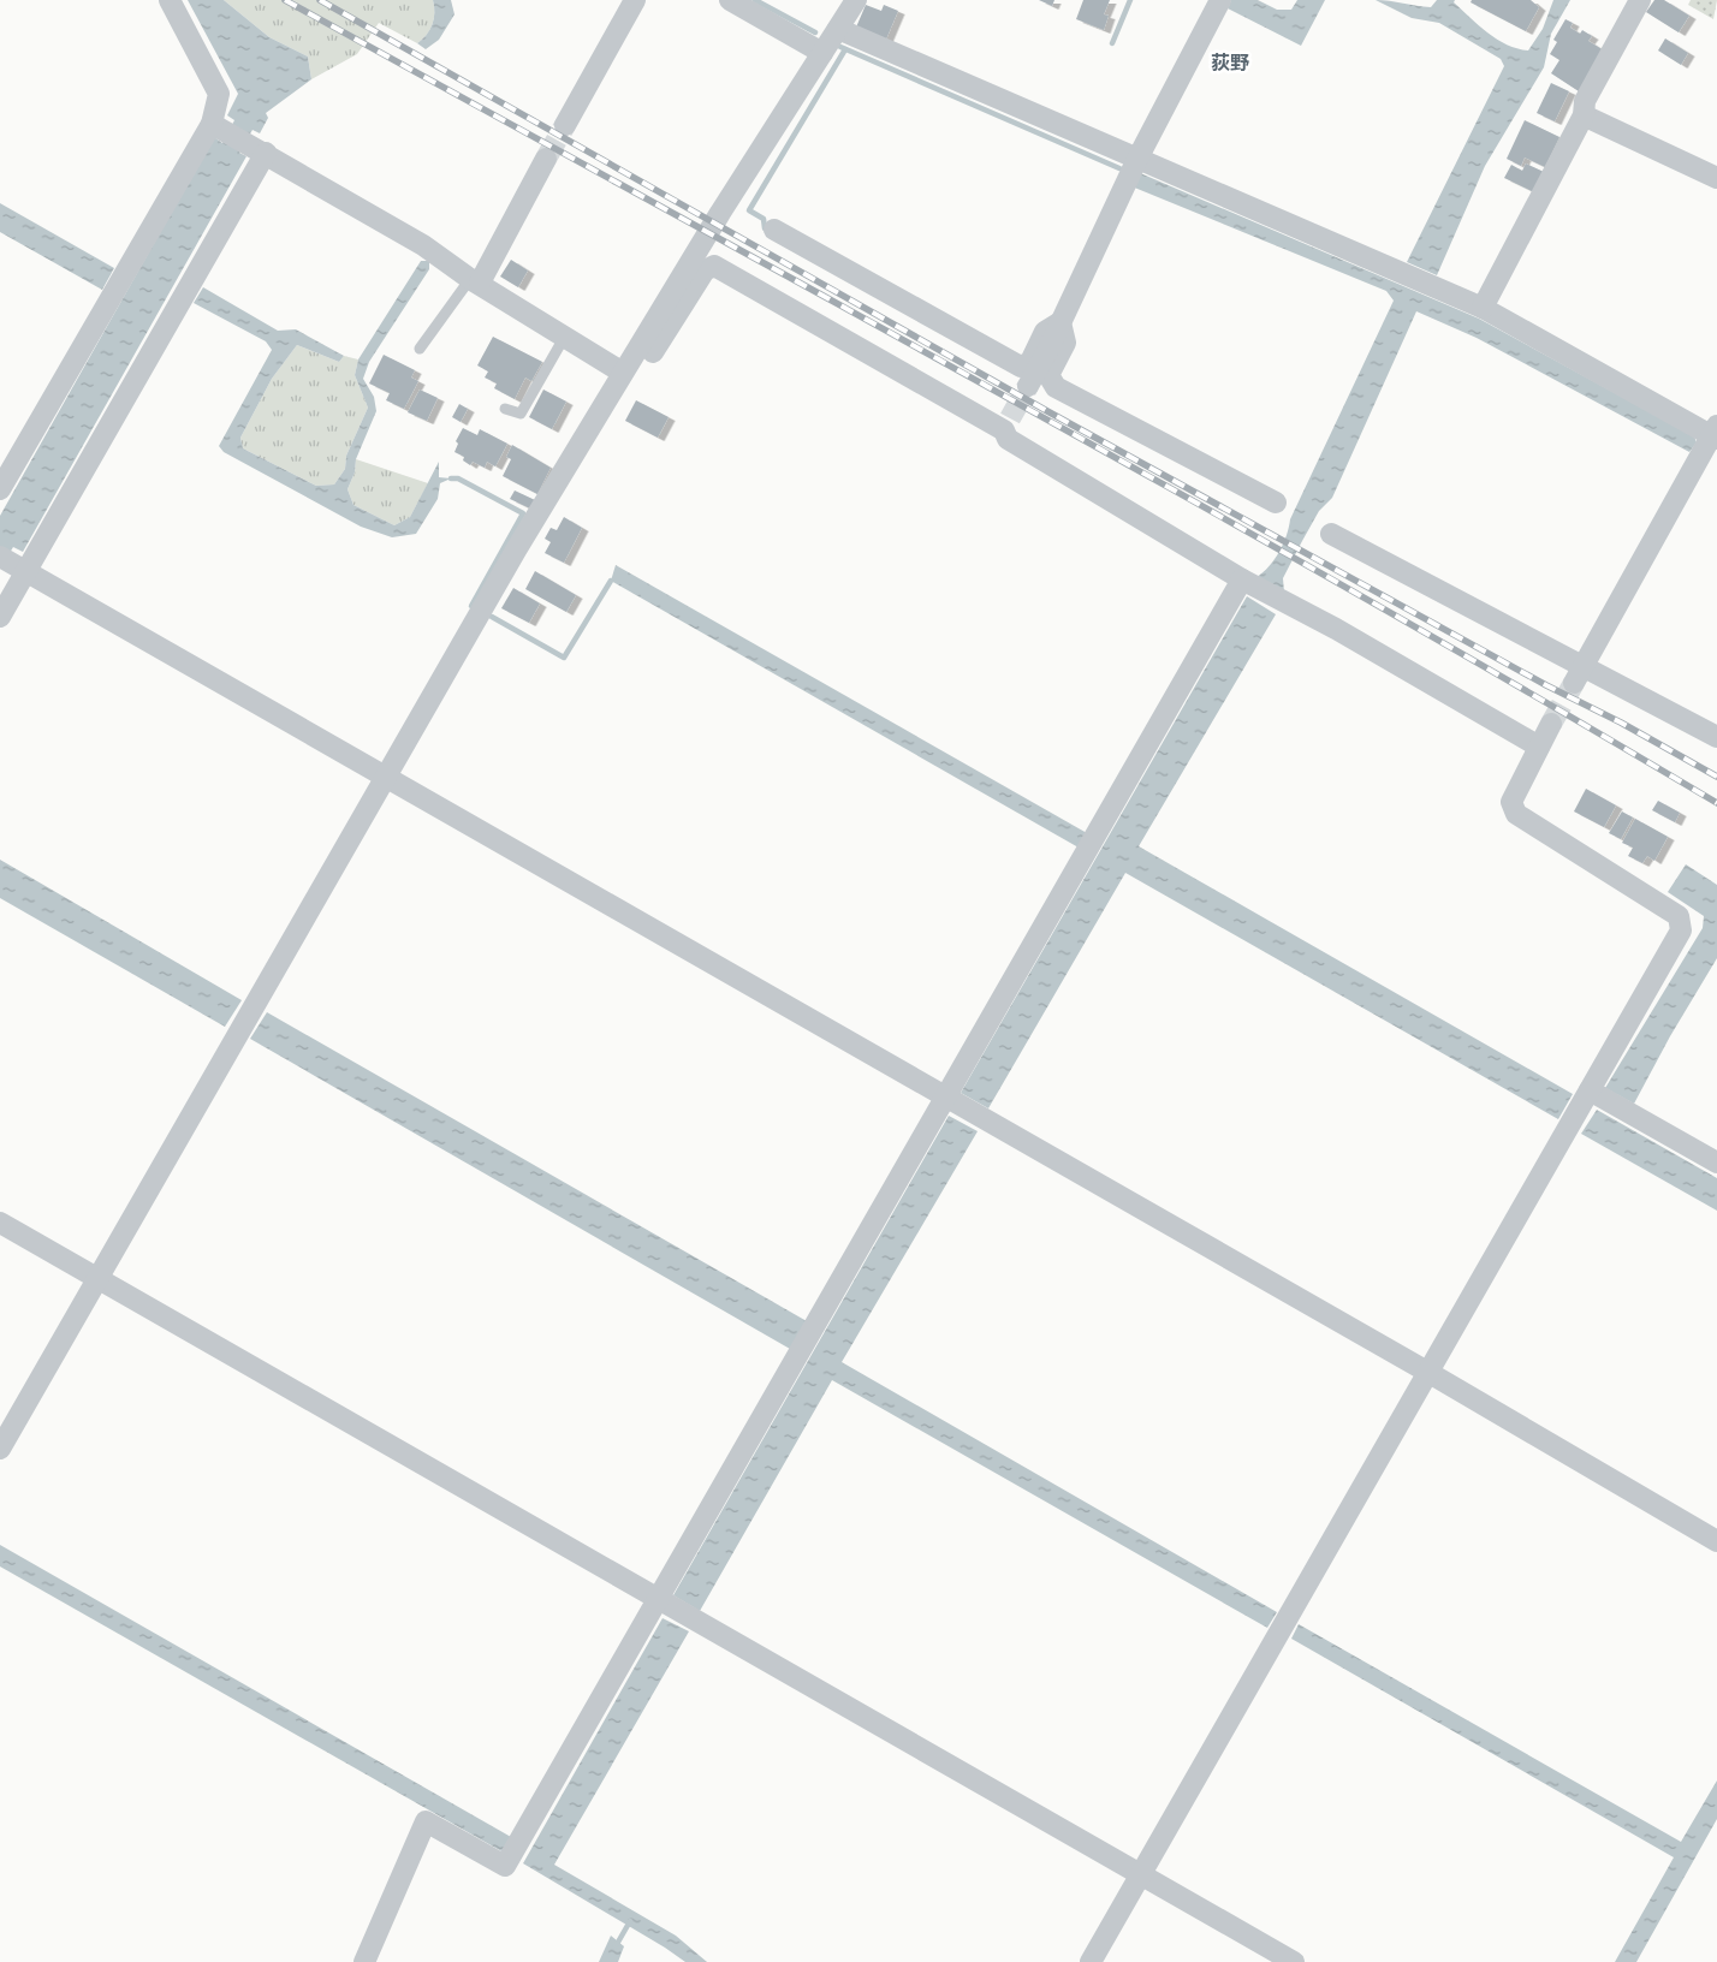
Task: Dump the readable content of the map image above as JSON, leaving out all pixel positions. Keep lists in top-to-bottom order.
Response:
{
  "districts": ["荻野"]
}
